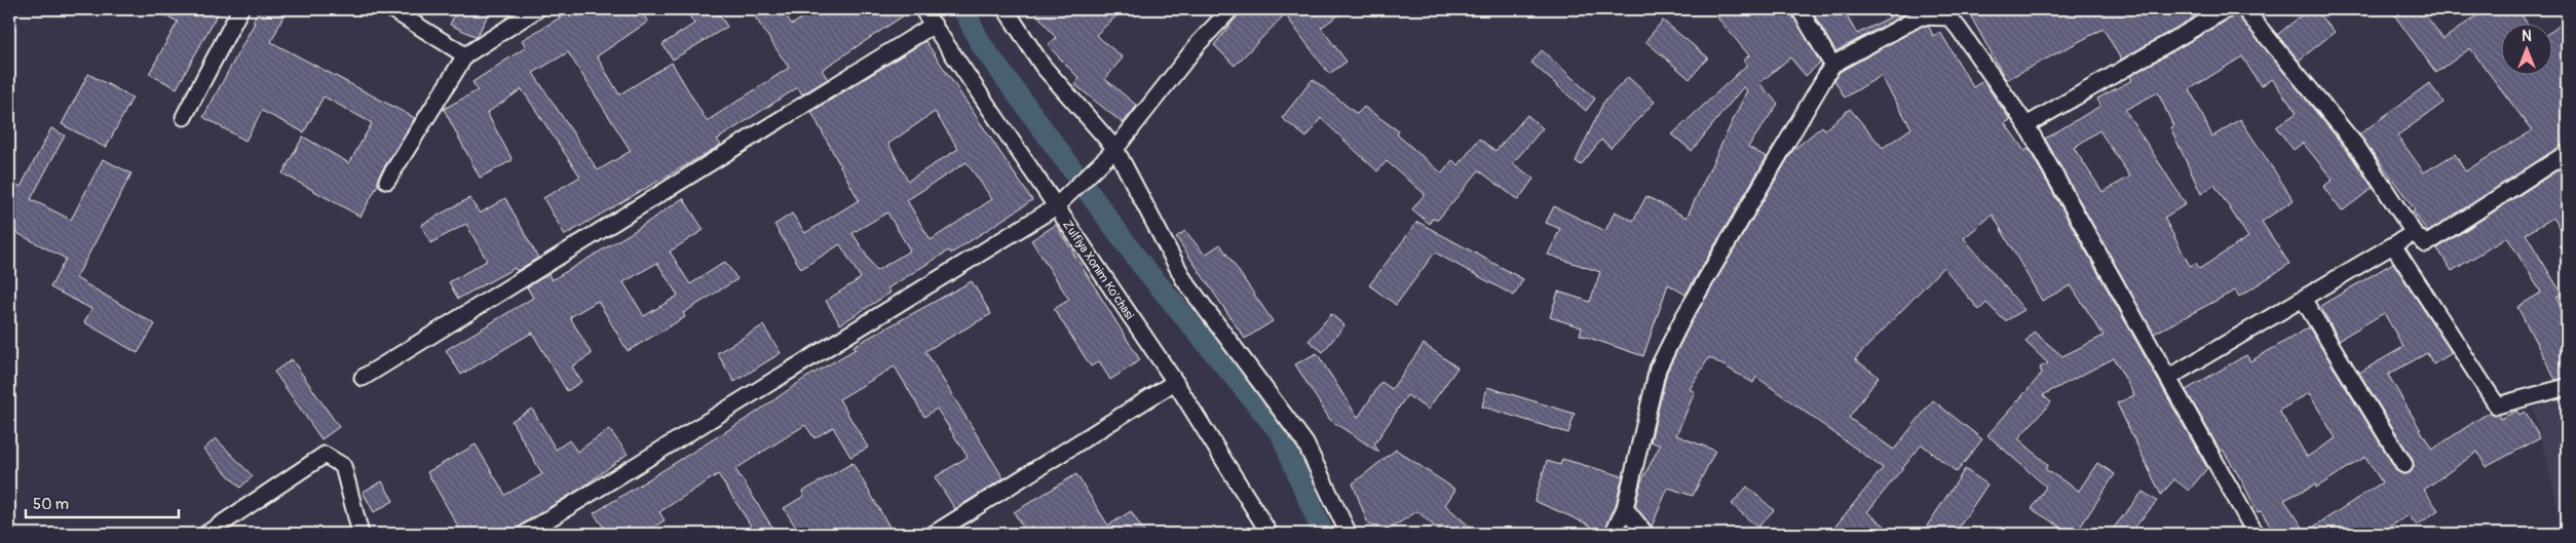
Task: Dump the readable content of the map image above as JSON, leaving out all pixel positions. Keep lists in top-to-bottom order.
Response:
{
  "streets": {
    "street": ["Zulfiya Xonim Ko'chasi"]
  },
  "scale_bar": "50 m",
  "north": "top"
}
